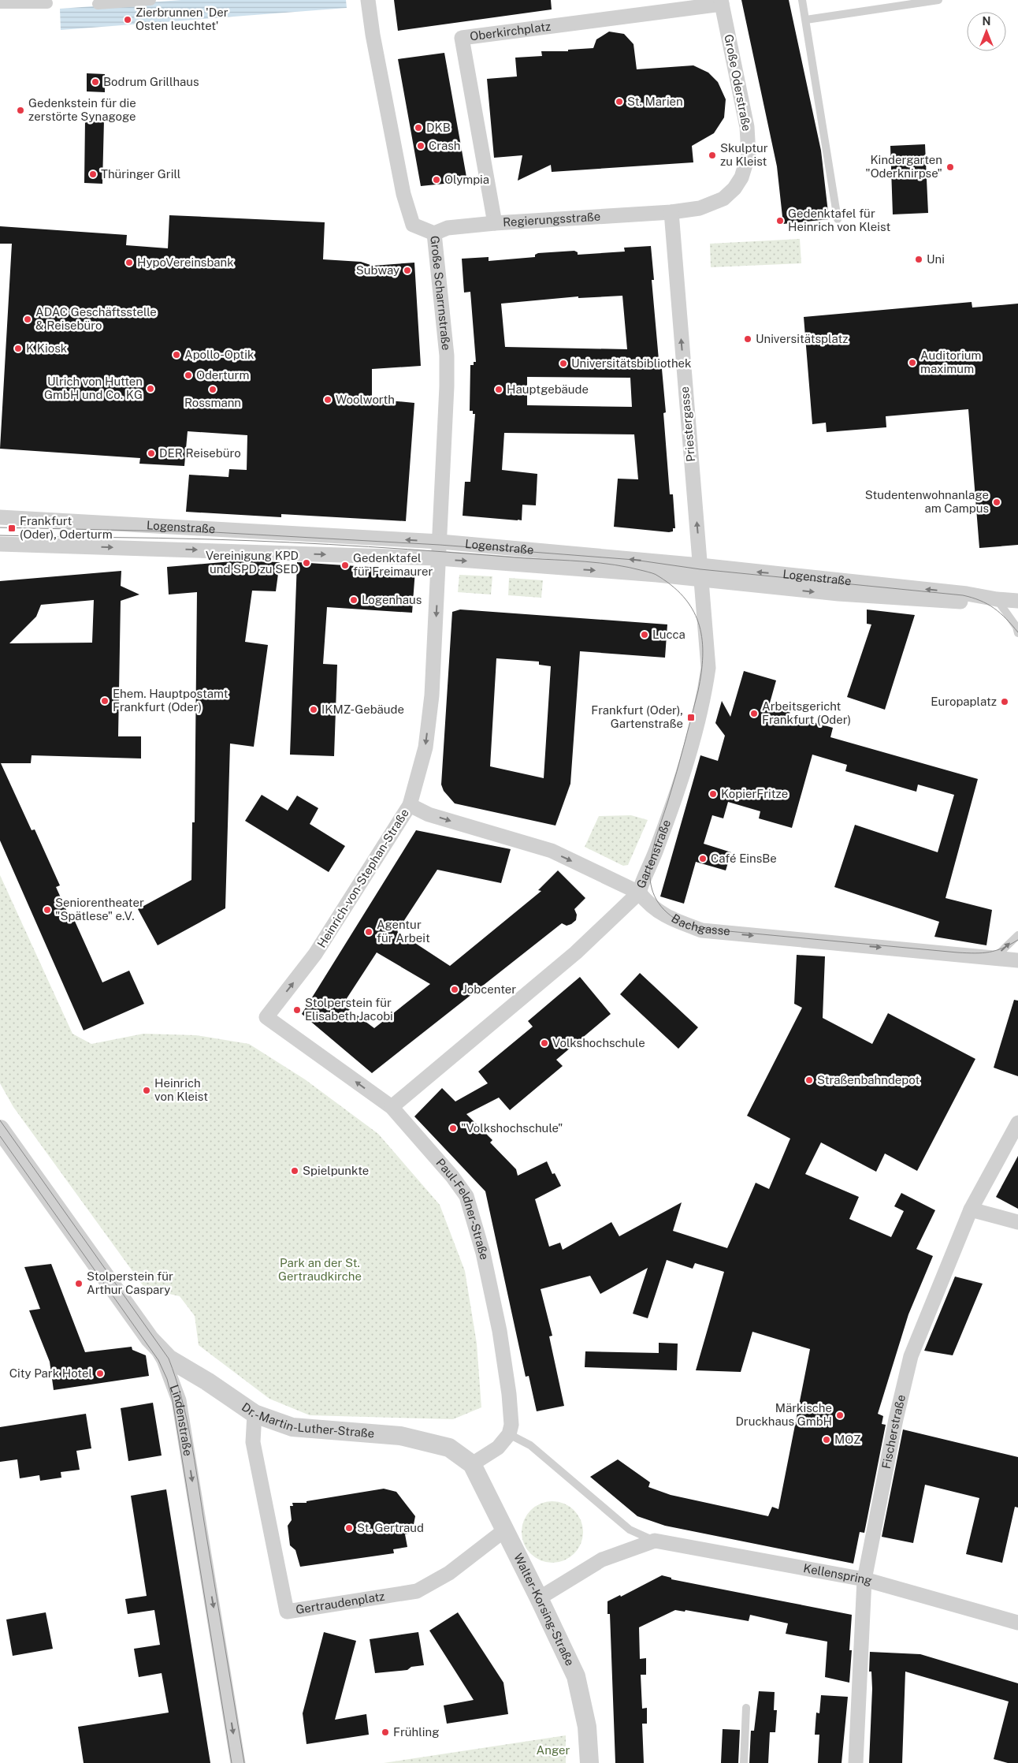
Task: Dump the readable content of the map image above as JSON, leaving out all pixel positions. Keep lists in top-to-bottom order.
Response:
{
  "streets": {
    "street": [
      "Oberkirchplatz",
      "Große Oderstraße",
      "Regierungsstraße",
      "Große Scharrnstraße",
      "Priestergasse",
      "Logenstraße",
      "Gartenstraße",
      "Heinrich-von-Stephan-Straße",
      "Bachgasse",
      "Paul-Feldner-Straße",
      "Dr.-Martin-Luther-Straße",
      "Lindenstraße",
      "Fischerstraße",
      "Kellenspring",
      "Gertraudenplatz",
      "Walter-Korsing-Straße"
    ]
  },
  "crossings": [
    ["Oberkirchplatz", "Große Oderstraße"],
    ["Oberkirchplatz", "Regierungsstraße"],
    ["Große Oderstraße", "Regierungsstraße"],
    ["Große Oderstraße", "Priestergasse"],
    ["Regierungsstraße", "Große Scharrnstraße"],
    ["Regierungsstraße", "Priestergasse"],
    ["Große Scharrnstraße", "Logenstraße"],
    ["Große Scharrnstraße", "Heinrich-von-Stephan-Straße"],
    ["Priestergasse", "Logenstraße"],
    ["Priestergasse", "Gartenstraße"],
    ["Logenstraße", "Gartenstraße"],
    ["Logenstraße", "Heinrich-von-Stephan-Straße"],
    ["Gartenstraße", "Bachgasse"],
    ["Gartenstraße", "Paul-Feldner-Straße"],
    ["Heinrich-von-Stephan-Straße", "Bachgasse"],
    ["Heinrich-von-Stephan-Straße", "Paul-Feldner-Straße"],
    ["Paul-Feldner-Straße", "Kellenspring"],
    ["Dr.-Martin-Luther-Straße", "Lindenstraße"],
    ["Dr.-Martin-Luther-Straße", "Gertraudenplatz"],
    ["Dr.-Martin-Luther-Straße", "Walter-Korsing-Straße"],
    ["Fischerstraße", "Kellenspring"],
    ["Gertraudenplatz", "Walter-Korsing-Straße"]
  ],
  "one_way": ["Priestergasse", "Bachgasse", "Lindenstraße"],
  "parks": ["Park an der St. Gertraudkirche", "Anger"],
  "places": {
    "other": [
      "Zierbrunnen 'Der Osten leuchtet'",
      "Bodrum Grillhaus",
      "St. Marien",
      "Gedenkstein für die zerstörte Synagoge",
      "DKB",
      "Crash",
      "Skulptur zu Kleist",
      "Kindergarten \"Oderknirpse\"",
      "Thüringer Grill",
      "Olympia",
      "Gedenktafel für Heinrich von Kleist",
      "Uni",
      "HypoVereinsbank",
      "Subway",
      "ADAC Geschäftsstelle & Reisebüro",
      "Universitätsplatz",
      "K Kiosk",
      "Apollo-Optik",
      "Auditorium maximum",
      "Universitätsbibliothek",
      "Oderturm",
      "Ulrich von Hutten GmbH und Co. KG",
      "Rossmann",
      "Hauptgebäude",
      "Woolworth",
      "DER Reisebüro",
      "Studentenwohnanlage am Campus",
      "Vereinigung KPD und SPD zu SED",
      "Gedenktafel für Freimaurer",
      "Logenhaus",
      "Lucca",
      "Ehem. Hauptpostamt Frankfurt (Oder)",
      "Europaplatz",
      "IKMZ-Gebäude",
      "Arbeitsgericht Frankfurt (Oder)",
      "KopierFritze",
      "Café EinsBe",
      "Seniorentheater \"Spätlese\" e.V.",
      "Agentur für Arbeit",
      "Jobcenter",
      "Stolperstein für Elisabeth Jacobi",
      "Volkshochschule",
      "Straßenbahndepot",
      "Heinrich von Kleist",
      "\"Volkshochschule\"",
      "Spielpunkte",
      "Stolperstein für Arthur Caspary",
      "City Park Hotel",
      "Märkische Druckhaus GmbH",
      "MOZ",
      "St. Gertraud",
      "Frühling"
    ],
    "transit": ["Frankfurt (Oder), Oderturm", "Frankfurt (Oder), Gartenstraße"]
  },
  "north": "top"
}
